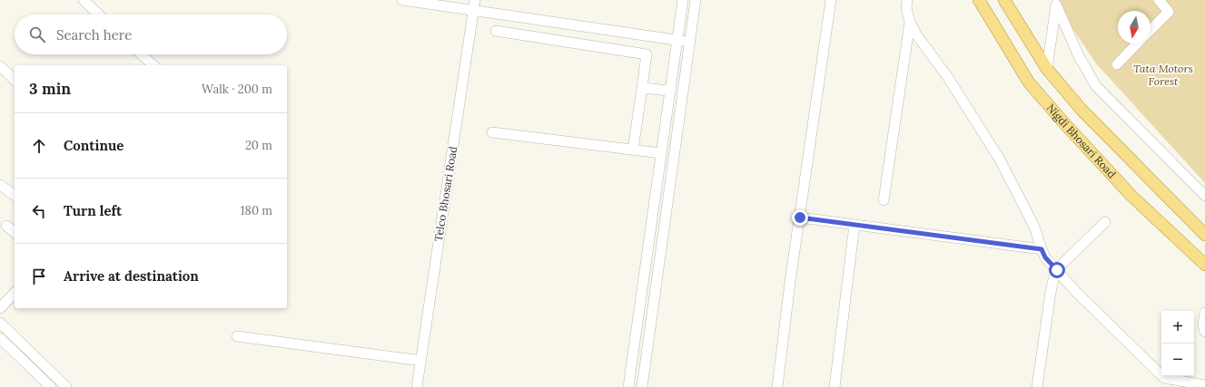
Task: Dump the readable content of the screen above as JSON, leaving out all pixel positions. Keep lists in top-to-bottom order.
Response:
{
  "streets": {
    "main road": ["Nigdi Bhosari Road"],
    "street": ["Telco Bhosari Road"]
  },
  "parks": ["Tata Motors Forest"],
  "north": "bottom",
  "page": {
    "search": "Search here",
    "heading": ["3 min", "Walk · 200 m"],
    "list": [
      ["Continue", "20 m"],
      ["Turn left", "180 m"],
      "Arrive at destination"
    ],
    "map_buttons": ["+", "−"]
  }
}
